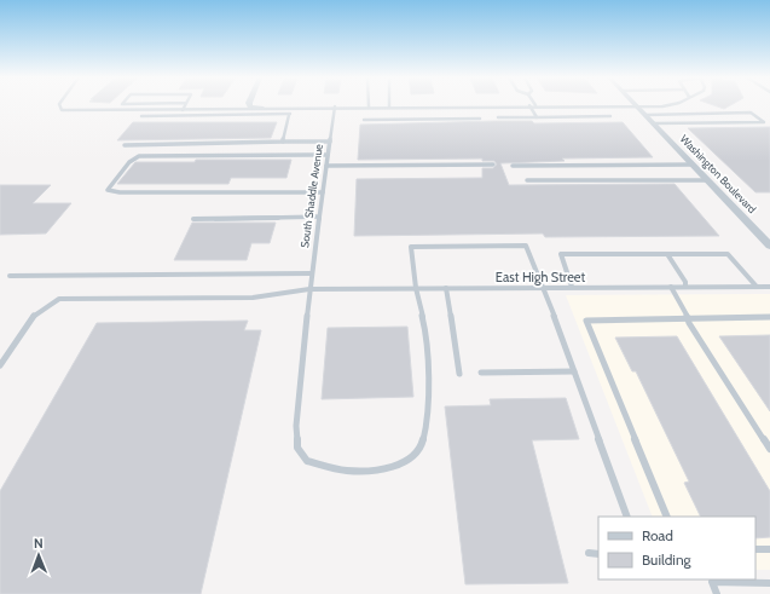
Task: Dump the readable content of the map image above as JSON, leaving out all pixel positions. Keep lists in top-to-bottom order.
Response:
{
  "streets": {
    "street": ["Washington Boulevard"],
    "lane": ["South Shaddle Avenue", "East High Street"]
  },
  "crossings": [
    ["South Shaddle Avenue", "East High Street"]
  ],
  "legend": ["Road", "Building"],
  "north": "top"
}
